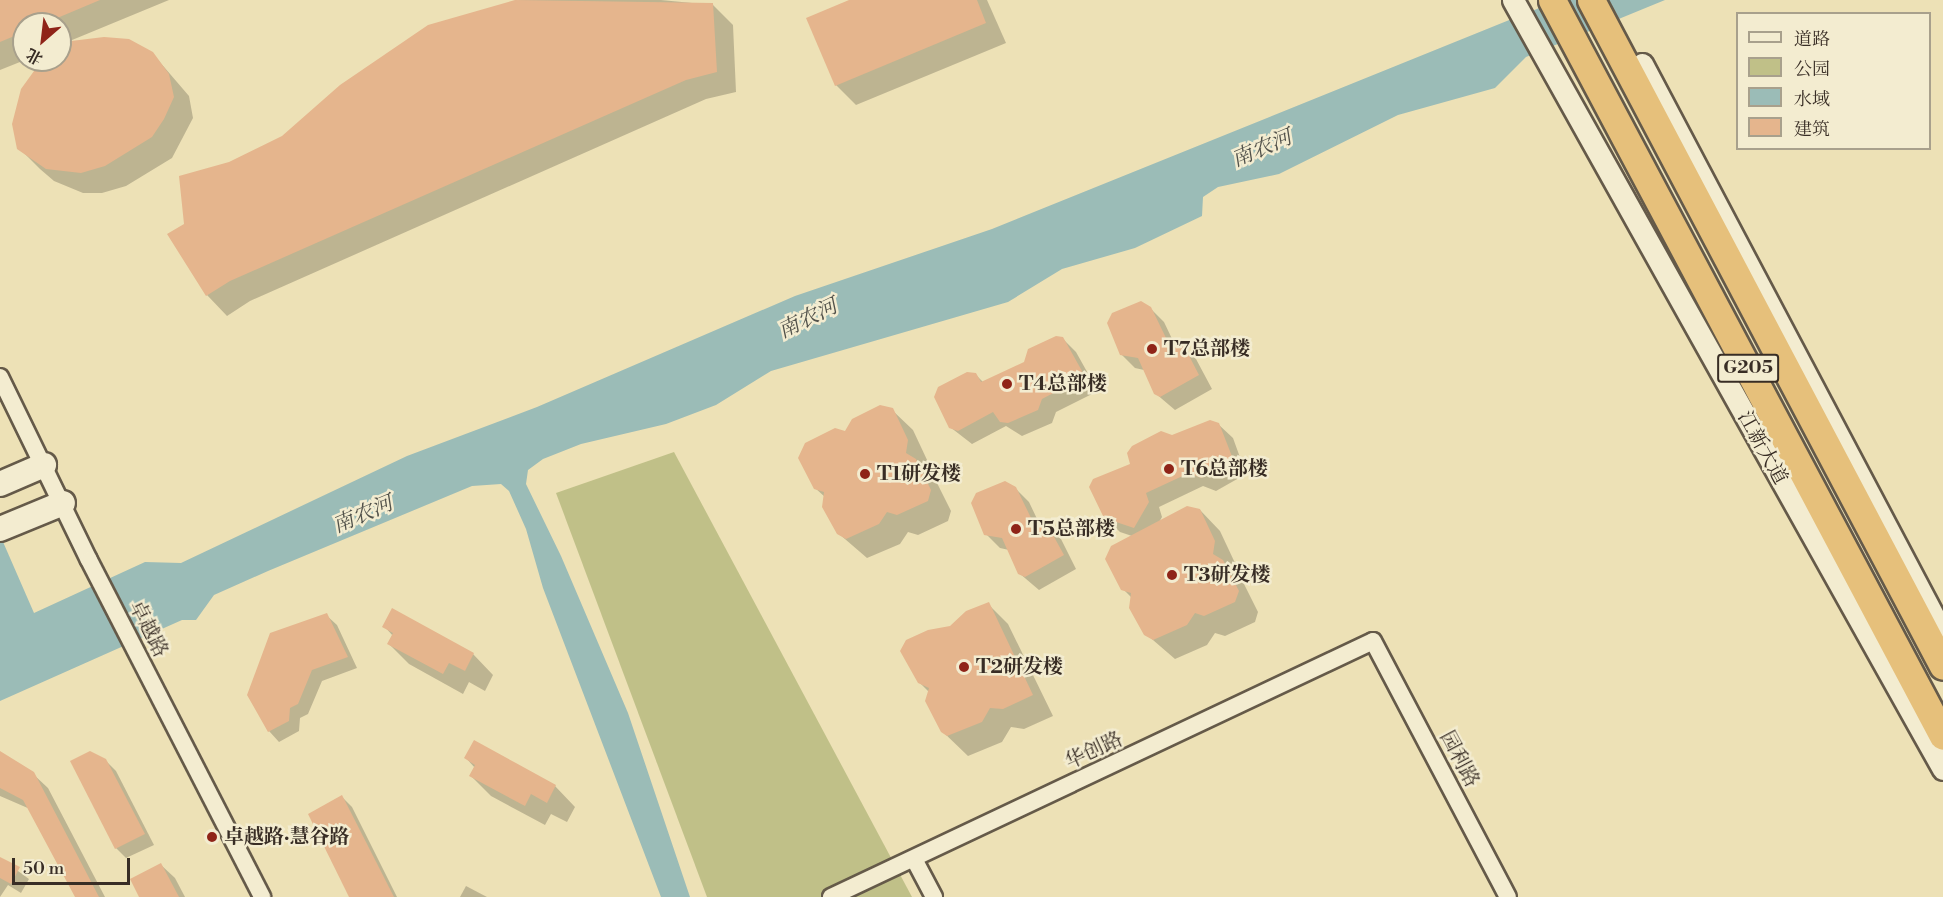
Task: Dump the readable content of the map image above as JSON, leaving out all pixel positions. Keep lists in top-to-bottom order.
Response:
{
  "streets": {
    "highway": ["G205", "江新大道"],
    "street": ["卓越路", "华创路", "园利路"]
  },
  "crossings": [
    ["华创路", "园利路"]
  ],
  "water": ["南农河"],
  "places": [
    "T7总部楼",
    "T4总部楼",
    "T6总部楼",
    "T1研发楼",
    "T5总部楼",
    "T3研发楼",
    "T2研发楼",
    "卓越路·慧谷路"
  ],
  "legend": [
    "道路",
    "公园",
    "水域",
    "建筑"
  ],
  "scale_bar": "50 m",
  "north": "bottom left"
}
